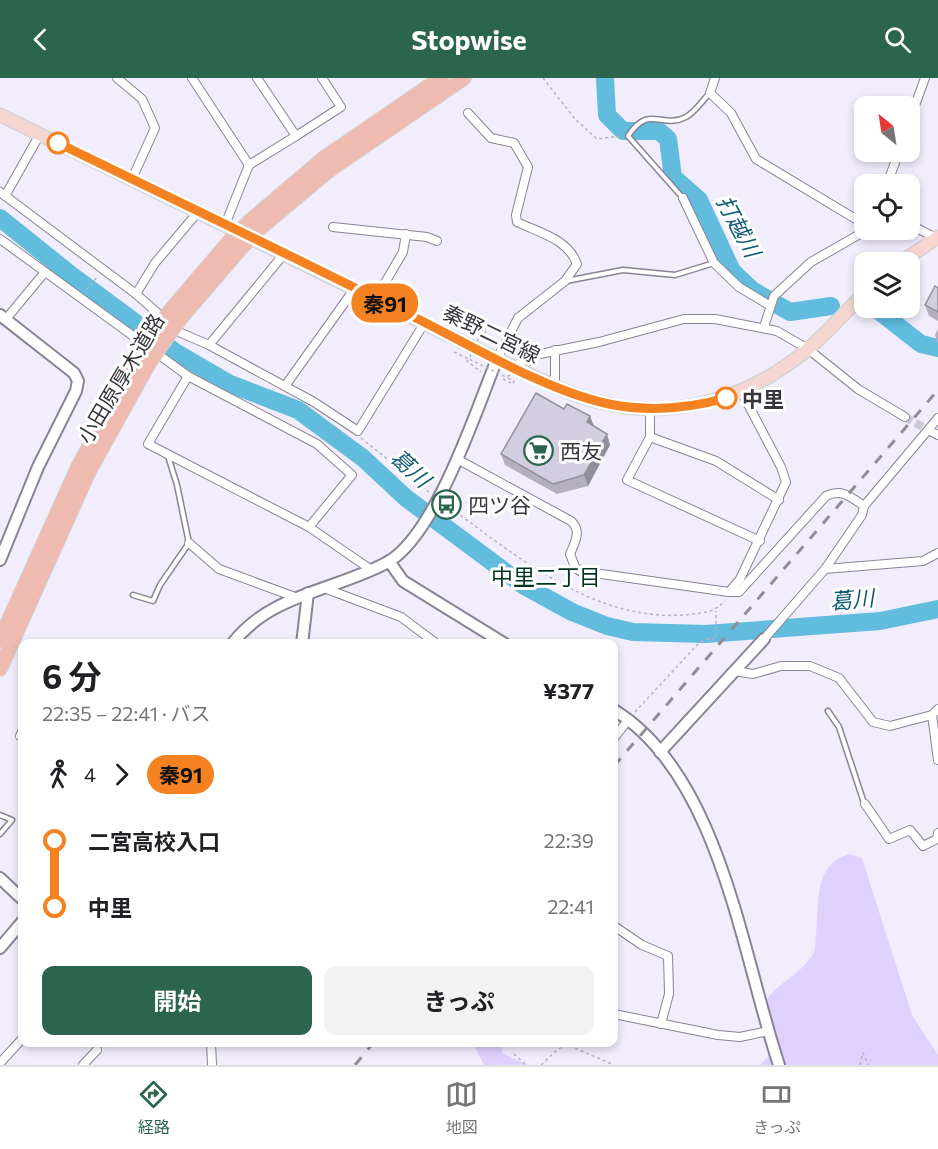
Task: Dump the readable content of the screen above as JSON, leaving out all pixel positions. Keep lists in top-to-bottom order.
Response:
{
  "streets": {
    "highway": ["小田原厚木道路"],
    "main road": ["秦野二宮線"]
  },
  "districts": ["中里二丁目"],
  "water": ["打越川", "葛川"],
  "places": {
    "other": ["中里"],
    "supermarket": ["西友"],
    "bus stop": ["四ツ谷"]
  },
  "lines": ["bus line 秦91"],
  "north": "top left",
  "page": {
    "header": "Stopwise",
    "on_map": "秦91",
    "heading": ["6 分", "22:35 – 22:41 · バス", "¥377"],
    "legs": ["4", "秦91"],
    "list": [
      {
        "name": "二宮高校入口",
        "value": "22:39"
      },
      {
        "name": "中里",
        "value": "22:41"
      }
    ],
    "buttons": ["開始", "きっぷ"],
    "tabs": ["経路", "地図", "きっぷ"]
  }
}
